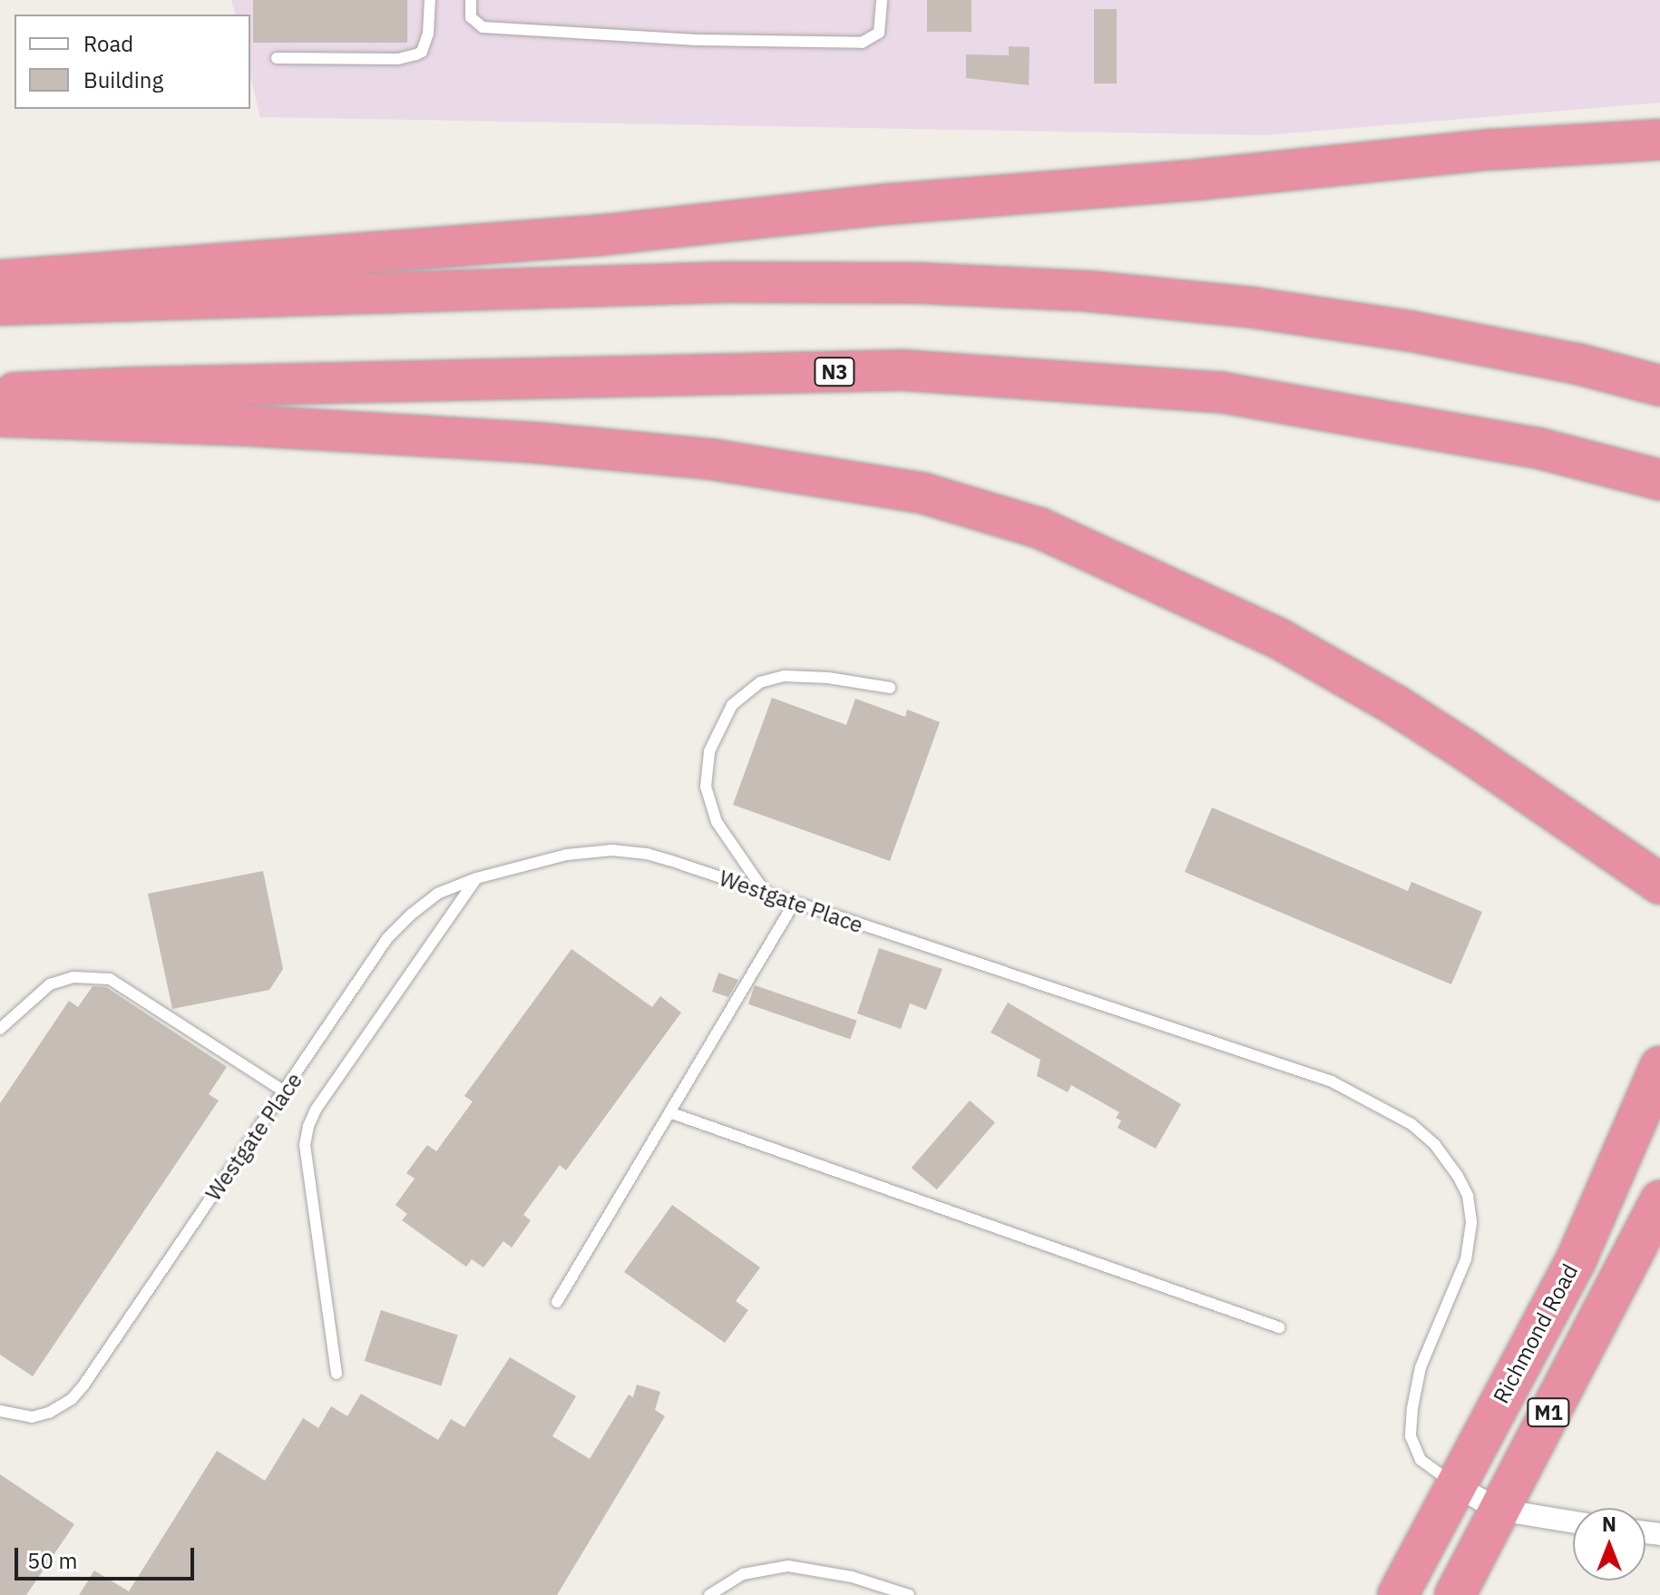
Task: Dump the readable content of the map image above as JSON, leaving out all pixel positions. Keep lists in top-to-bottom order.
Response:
{
  "streets": {
    "highway": ["N3", "Richmond Road", "M1"],
    "lane": ["Westgate Place"]
  },
  "crossings": [
    ["Westgate Place", "Richmond Road"]
  ],
  "legend": ["Road", "Building"],
  "scale_bar": "50 m",
  "north": "top"
}
